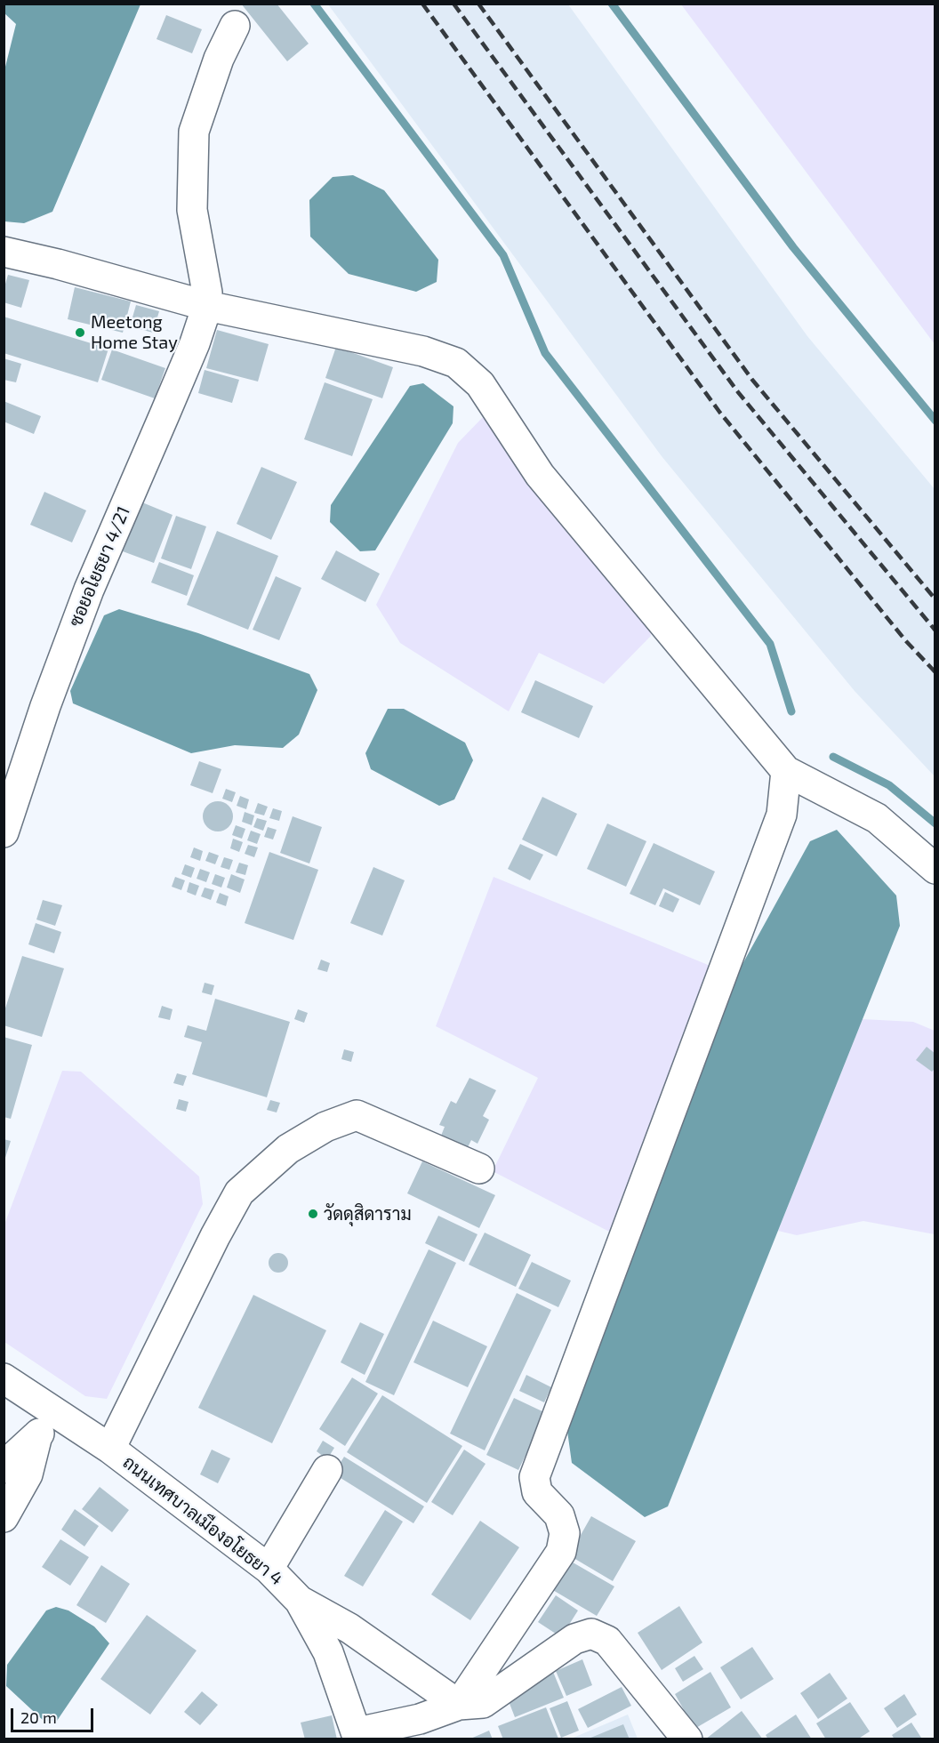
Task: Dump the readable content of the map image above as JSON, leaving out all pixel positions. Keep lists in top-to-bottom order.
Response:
{
  "streets": {
    "street": ["ซอยอโยธยา 4/21", "ถนนเทศบาลเมืองอโยธยา 4"]
  },
  "places": ["Meetong Home Stay", "วัดดุสิดาราม"],
  "scale_bar": "20 m"
}
